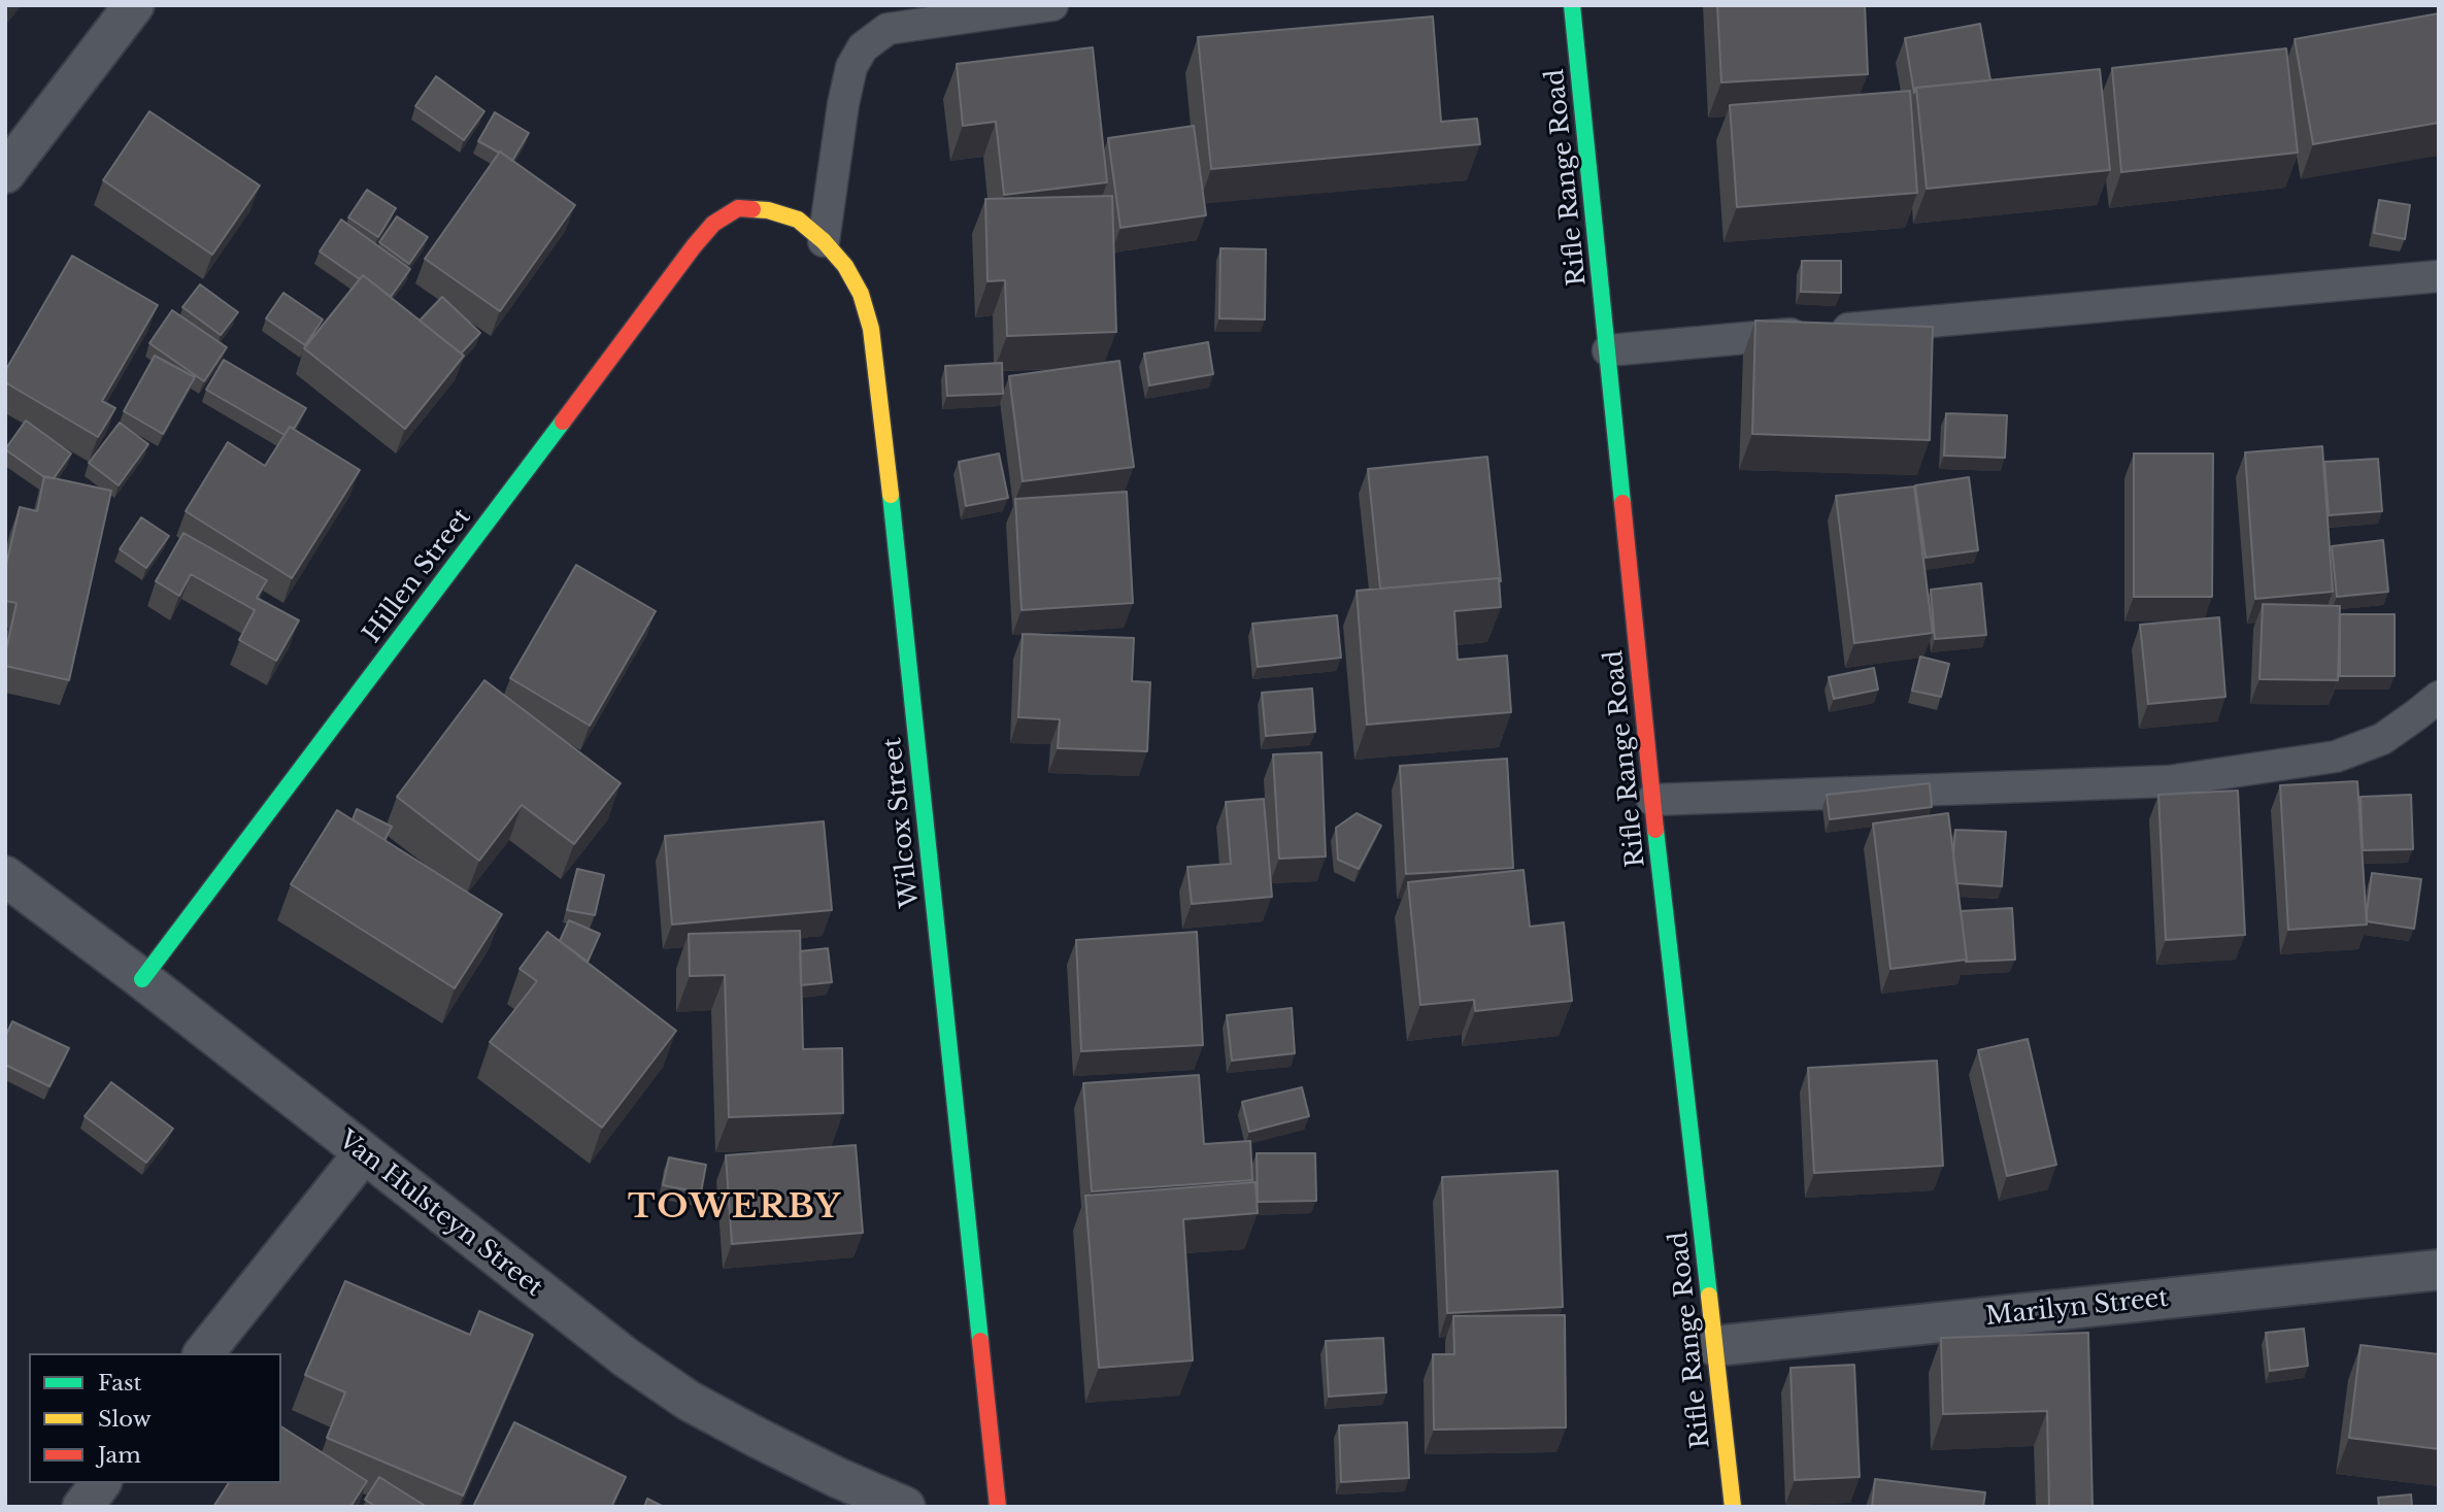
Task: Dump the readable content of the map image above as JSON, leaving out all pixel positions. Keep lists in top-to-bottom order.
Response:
{
  "streets": {
    "street": [
      "Rifle Range Road",
      "Hillen Street",
      "Wilcox Street",
      "Van Hulsteyn Street",
      "Marilyn Street"
    ]
  },
  "crossings": [
    ["Rifle Range Road", "Marilyn Street"],
    ["Hillen Street", "Wilcox Street"],
    ["Hillen Street", "Van Hulsteyn Street"]
  ],
  "districts": ["TOWERBY"],
  "legend": ["Fast", "Slow", "Jam"]
}
